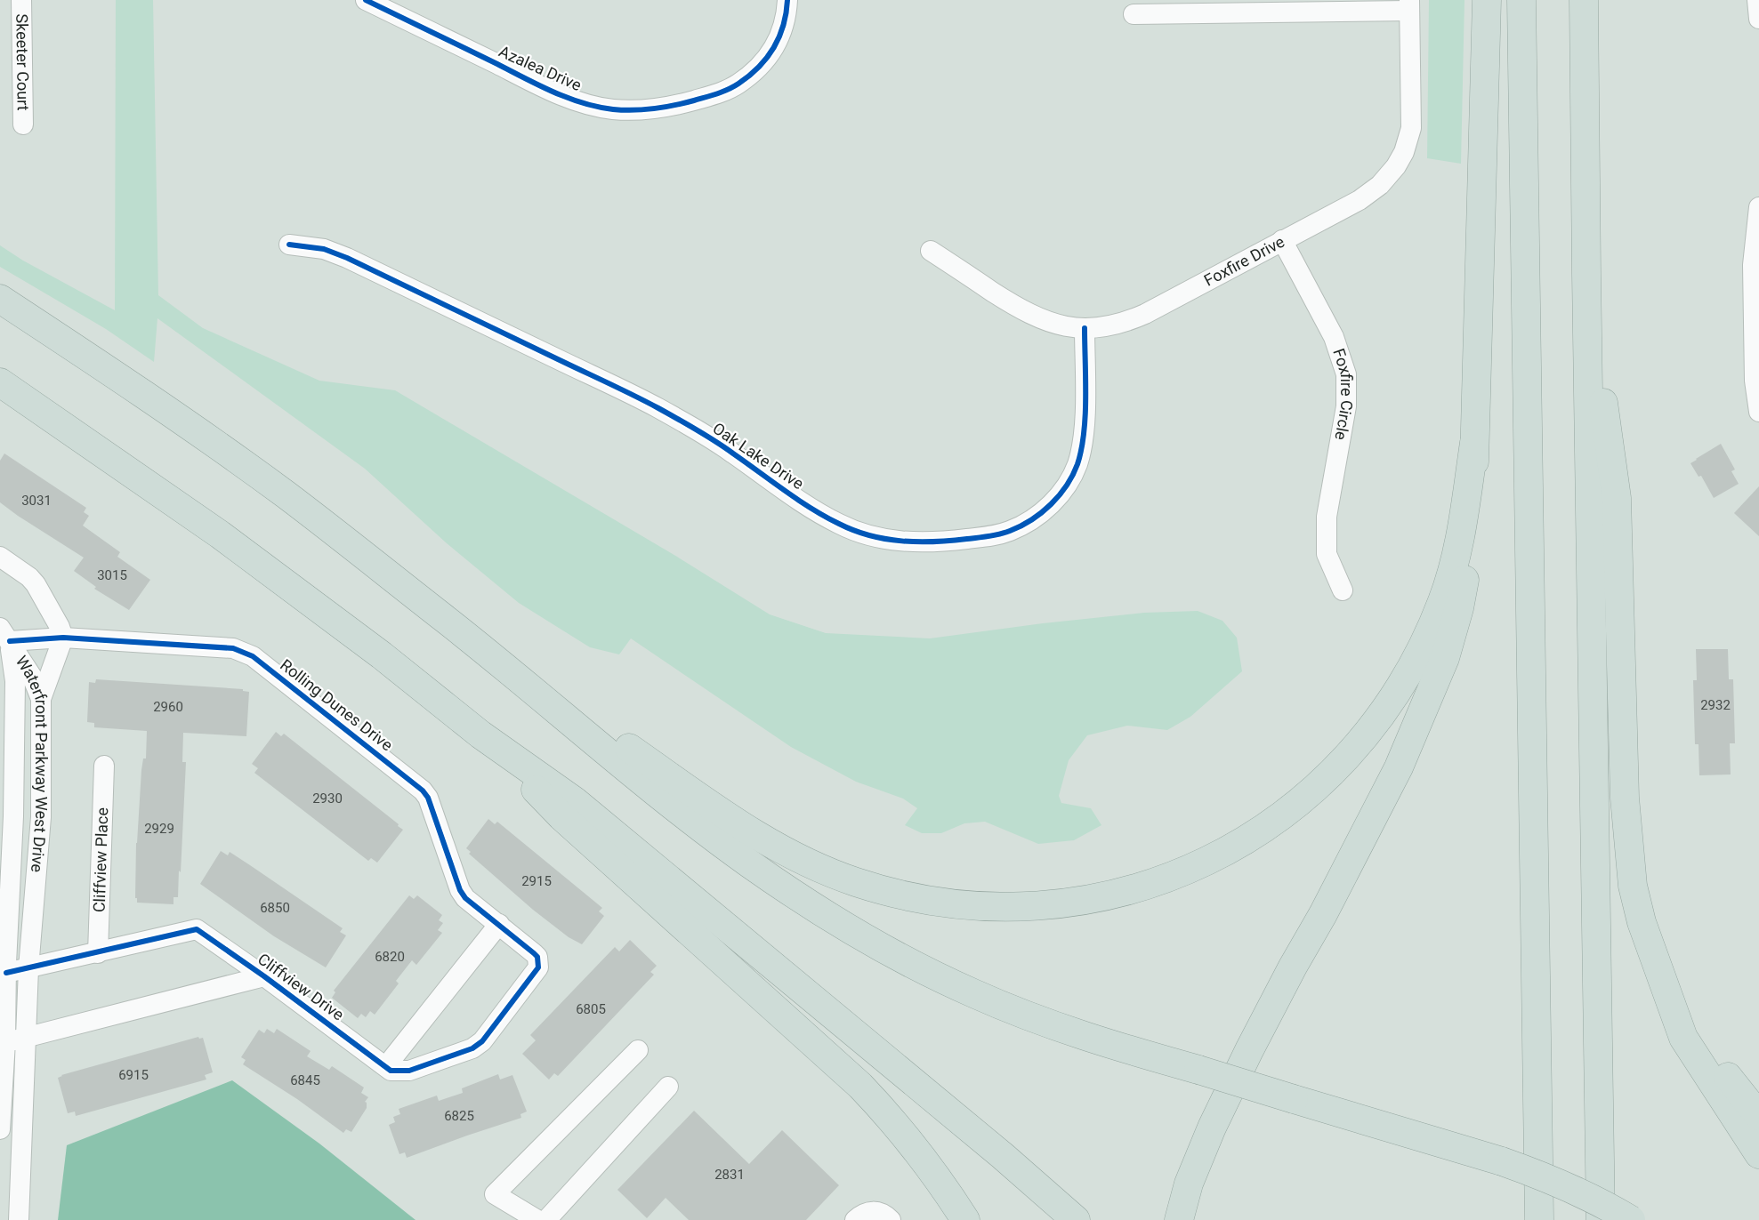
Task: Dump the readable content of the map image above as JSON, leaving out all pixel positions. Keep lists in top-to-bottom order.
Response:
{
  "streets": {
    "street": [
      "Skeeter Court",
      "Azalea Drive",
      "Foxfire Drive",
      "Foxfire Circle",
      "Oak Lake Drive",
      "Rolling Dunes Drive",
      "Waterfront Parkway West Drive",
      "Cliffview Place",
      "Cliffview Drive"
    ]
  },
  "crossings": [
    ["Foxfire Drive", "Foxfire Circle"],
    ["Foxfire Drive", "Oak Lake Drive"],
    ["Rolling Dunes Drive", "Waterfront Parkway West Drive"],
    ["Rolling Dunes Drive", "Cliffview Drive"],
    ["Waterfront Parkway West Drive", "Cliffview Drive"],
    ["Cliffview Place", "Cliffview Drive"]
  ],
  "house_numbers": [
    "3031",
    "3015",
    "2932",
    "2960",
    "2930",
    "2929",
    "2915",
    "6850",
    "6820",
    "6805",
    "6915",
    "6845",
    "6825",
    "2831"
  ]
}
